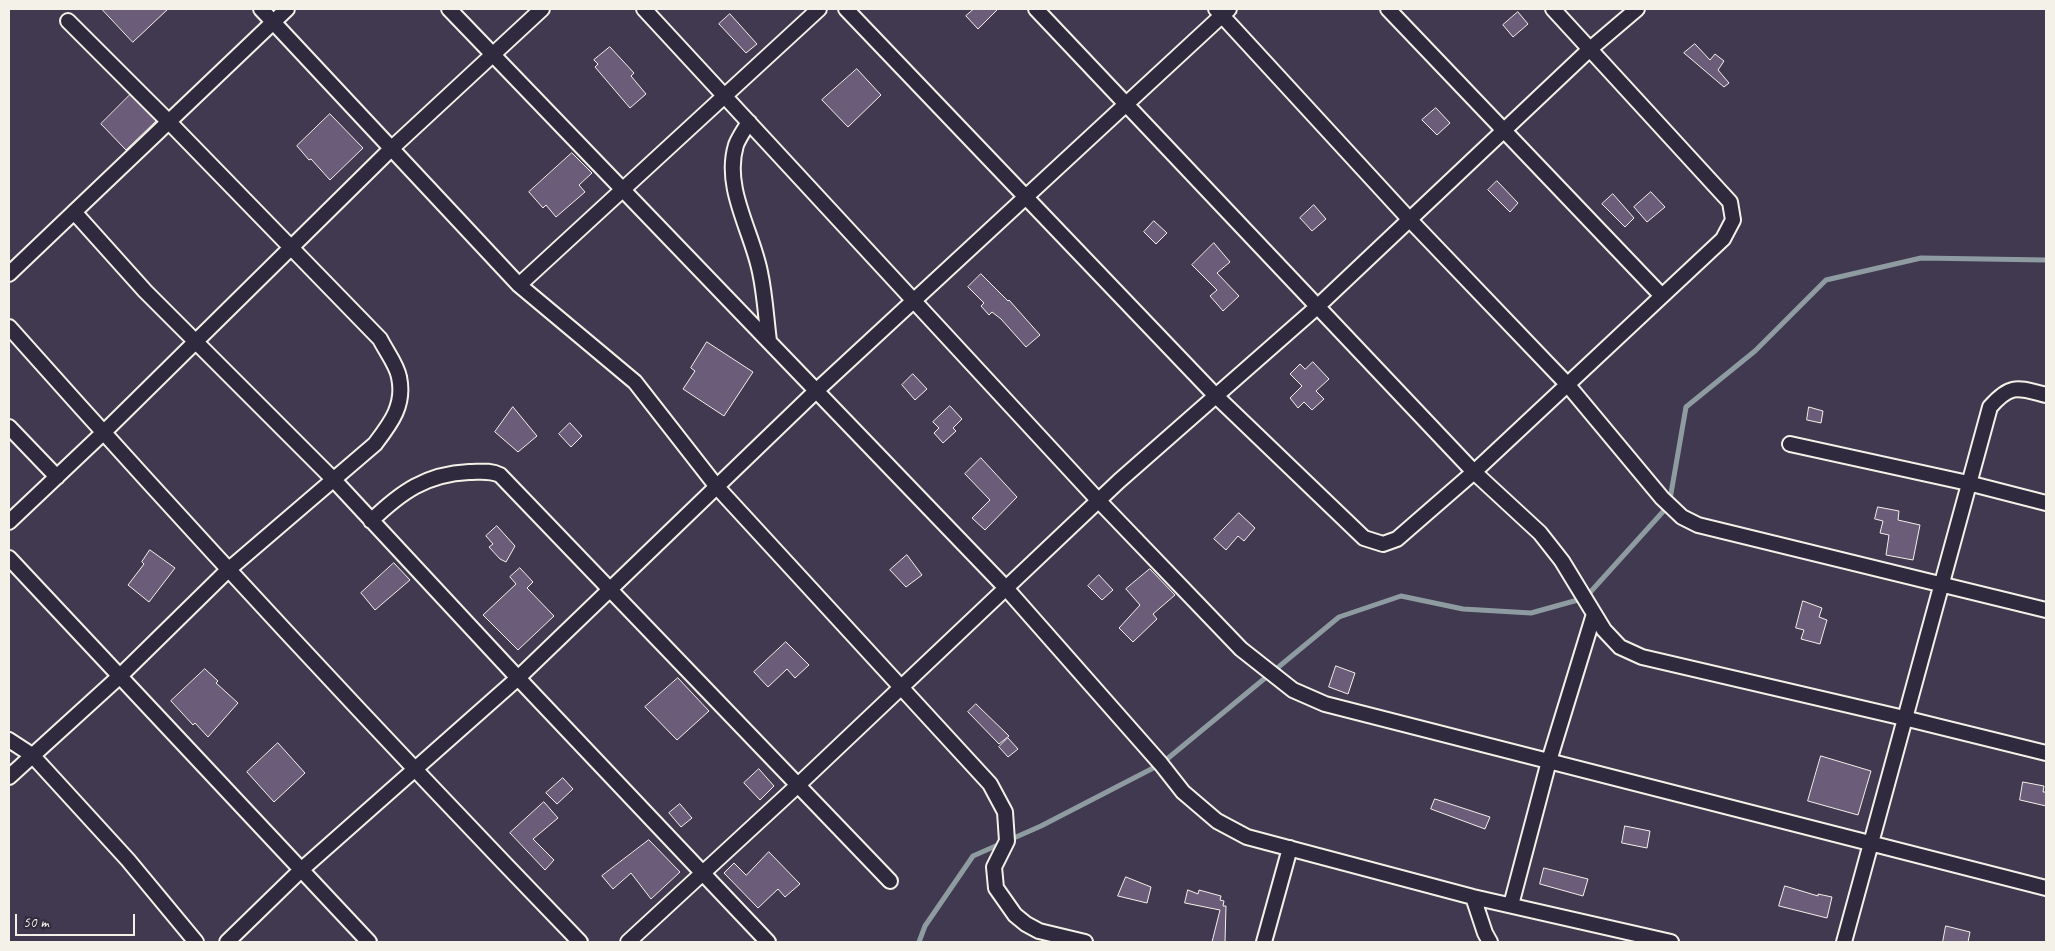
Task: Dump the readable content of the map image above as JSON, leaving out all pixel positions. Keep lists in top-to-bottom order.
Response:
{
  "scale_bar": "50 m"
}
